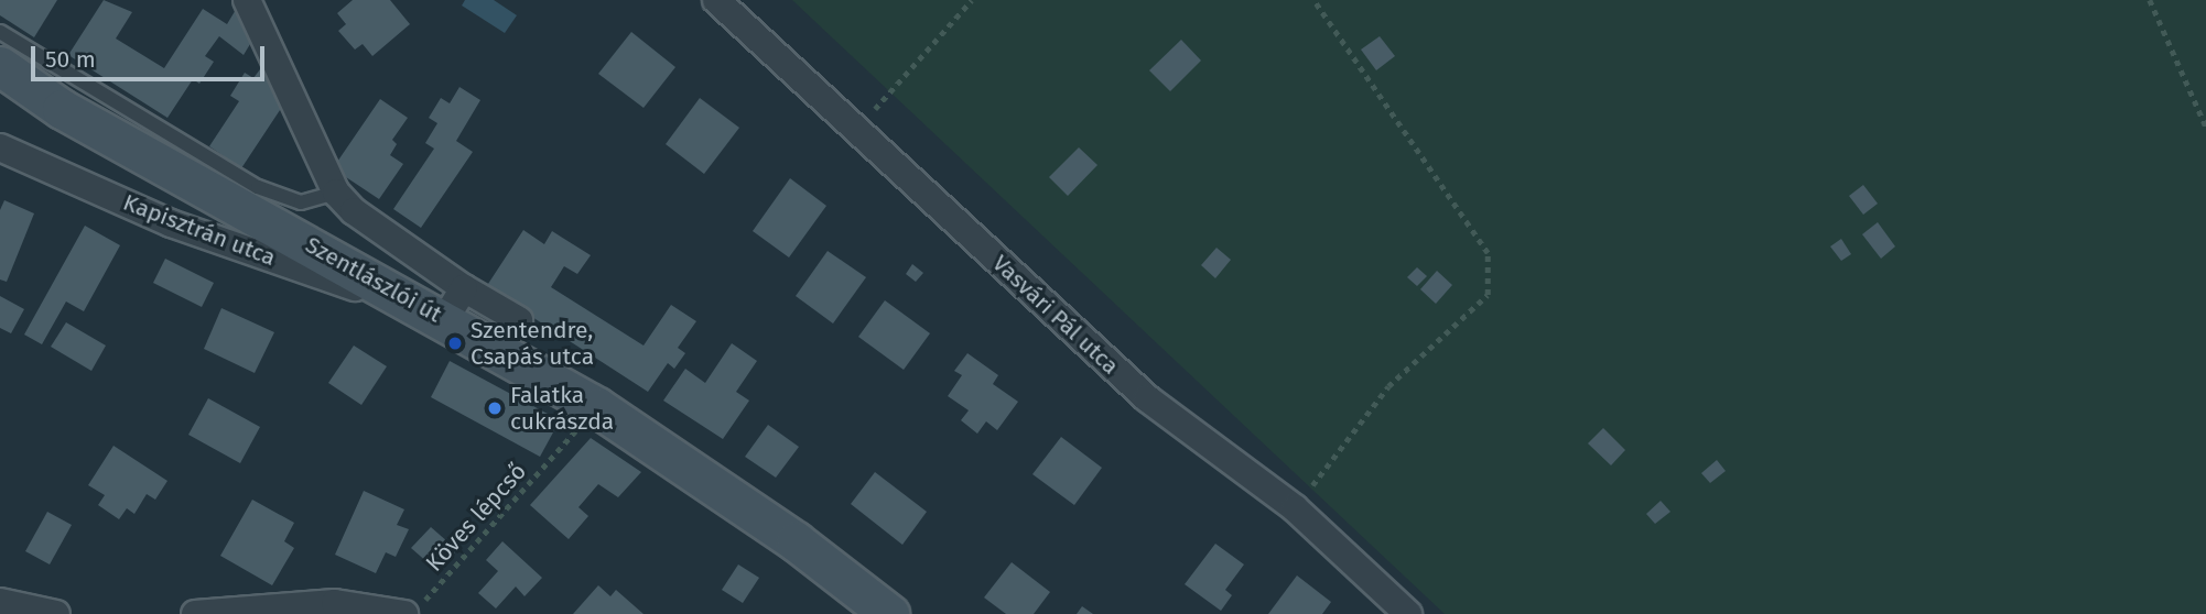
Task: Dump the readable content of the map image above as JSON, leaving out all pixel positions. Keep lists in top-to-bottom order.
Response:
{
  "streets": {
    "main road": ["Szentlászlói út"],
    "street": ["Kapisztrán utca", "Vasvári Pál utca"],
    "path": ["Köves lépcső"]
  },
  "crossings": [
    ["Kapisztrán utca", "Szentlászlói út"],
    ["Szentlászlói út", "Köves lépcső"]
  ],
  "places": ["Szentendre, Csapás utca", "Falatka cukrászda"],
  "scale_bar": "50 m"
}
